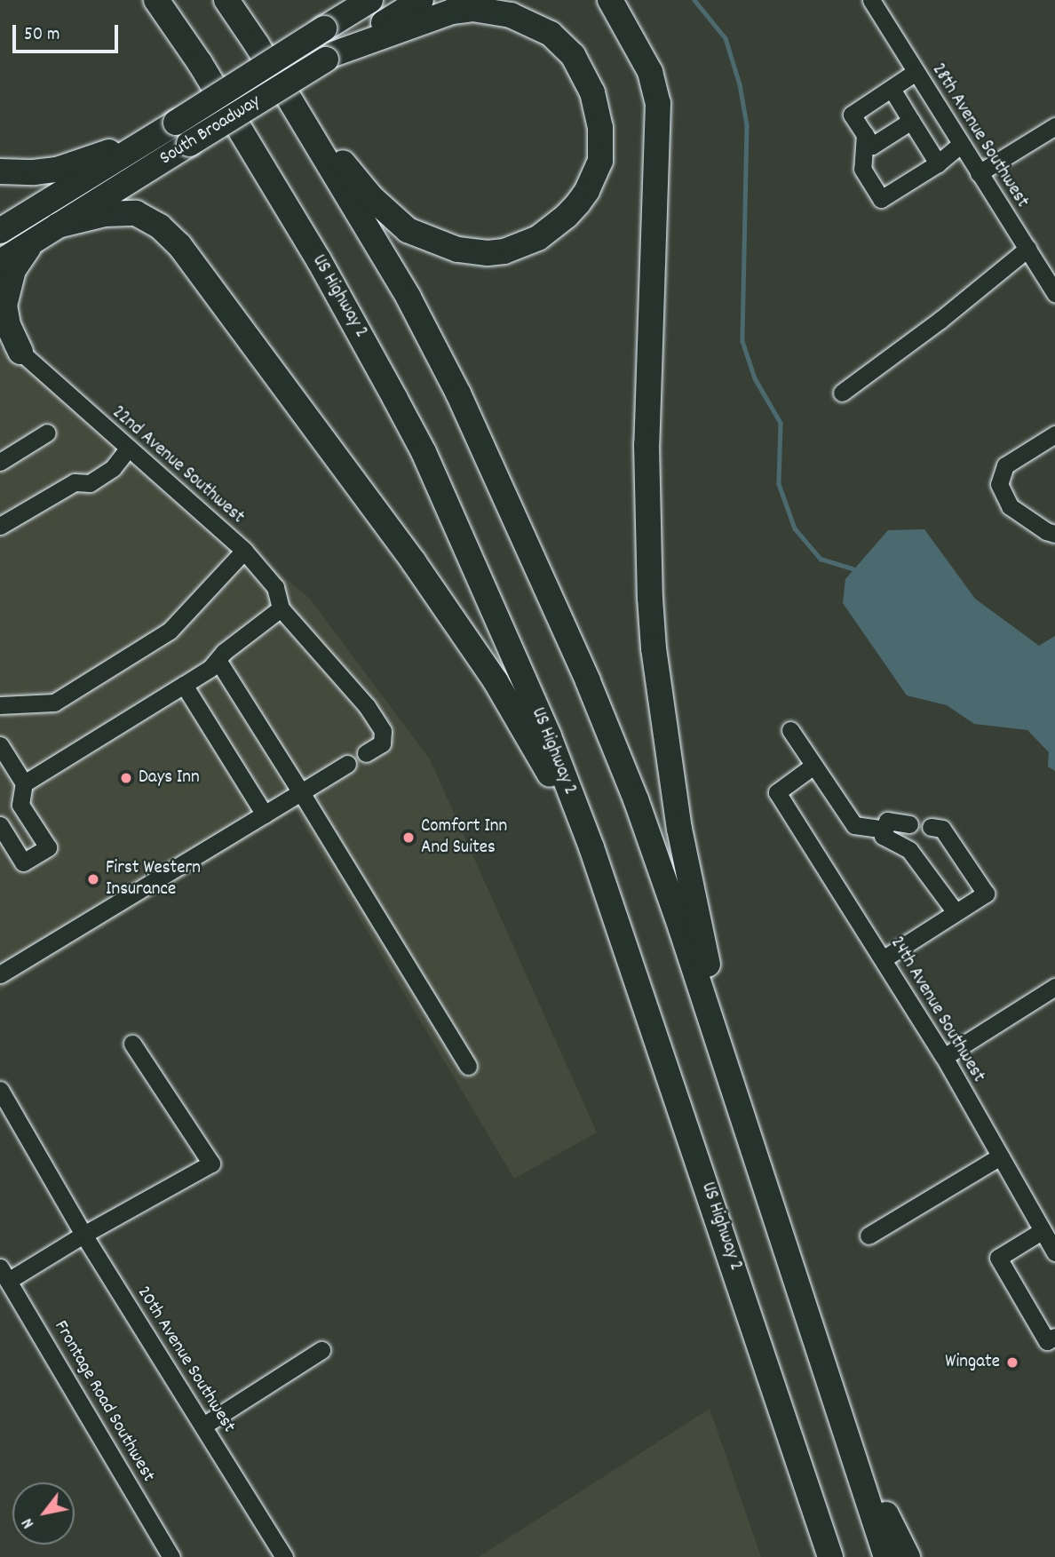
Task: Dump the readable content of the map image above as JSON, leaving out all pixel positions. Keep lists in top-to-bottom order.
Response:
{
  "streets": {
    "highway": ["South Broadway", "US Highway 2"],
    "street": [
      "28th Avenue Southwest",
      "22nd Avenue Southwest",
      "24th Avenue Southwest",
      "20th Avenue Southwest",
      "Frontage Road Southwest"
    ]
  },
  "places": [
    "Days Inn",
    "Comfort Inn And Suites",
    "First Western Insurance",
    "Wingate"
  ],
  "scale_bar": "50 m",
  "north": "bottom left"
}
